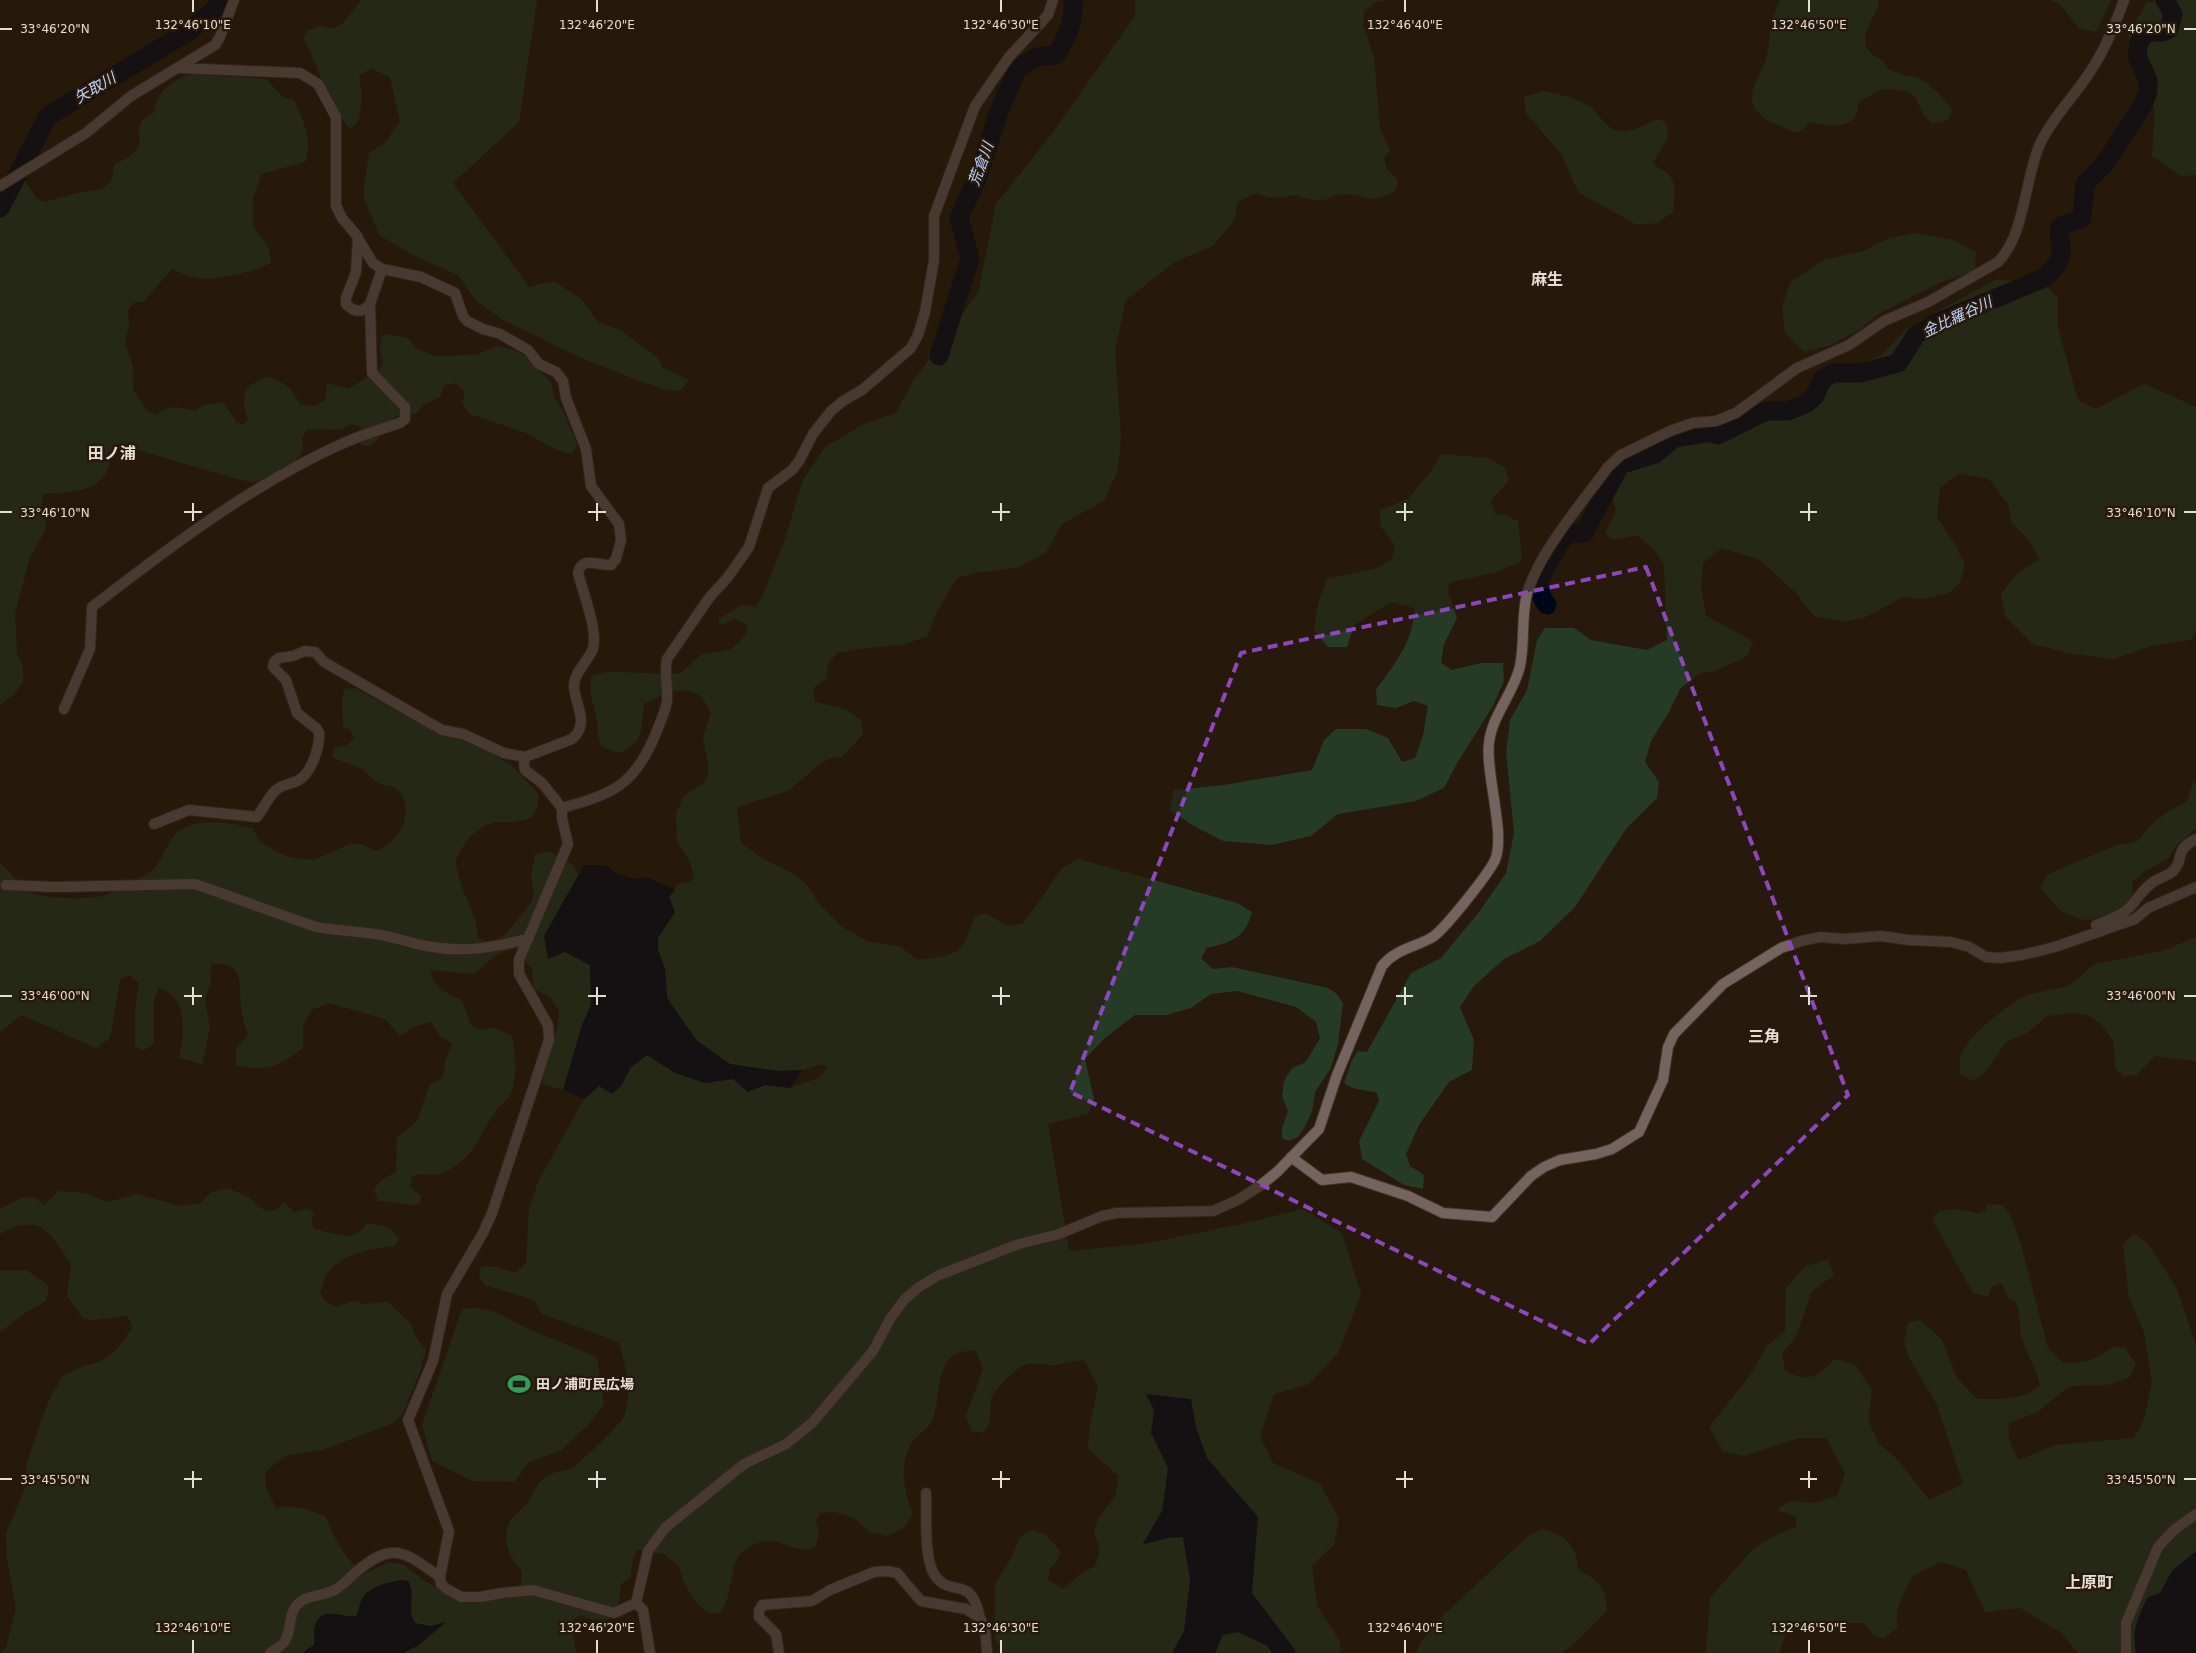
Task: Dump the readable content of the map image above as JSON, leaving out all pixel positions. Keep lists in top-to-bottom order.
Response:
{
  "districts": [
    "麻生",
    "田ノ浦",
    "三角",
    "上原町"
  ],
  "water": ["矢取川", "荒倉川", "金比羅谷川"],
  "places": {
    "sports": ["田ノ浦町民広場"]
  },
  "coordinates": [
    "132°46'10\"E",
    "132°46'20\"E",
    "132°46'30\"E",
    "132°46'40\"E",
    "132°46'50\"E",
    "33°46'20\"N",
    "33°46'10\"N",
    "33°46'00\"N",
    "33°45'50\"N"
  ]
}
